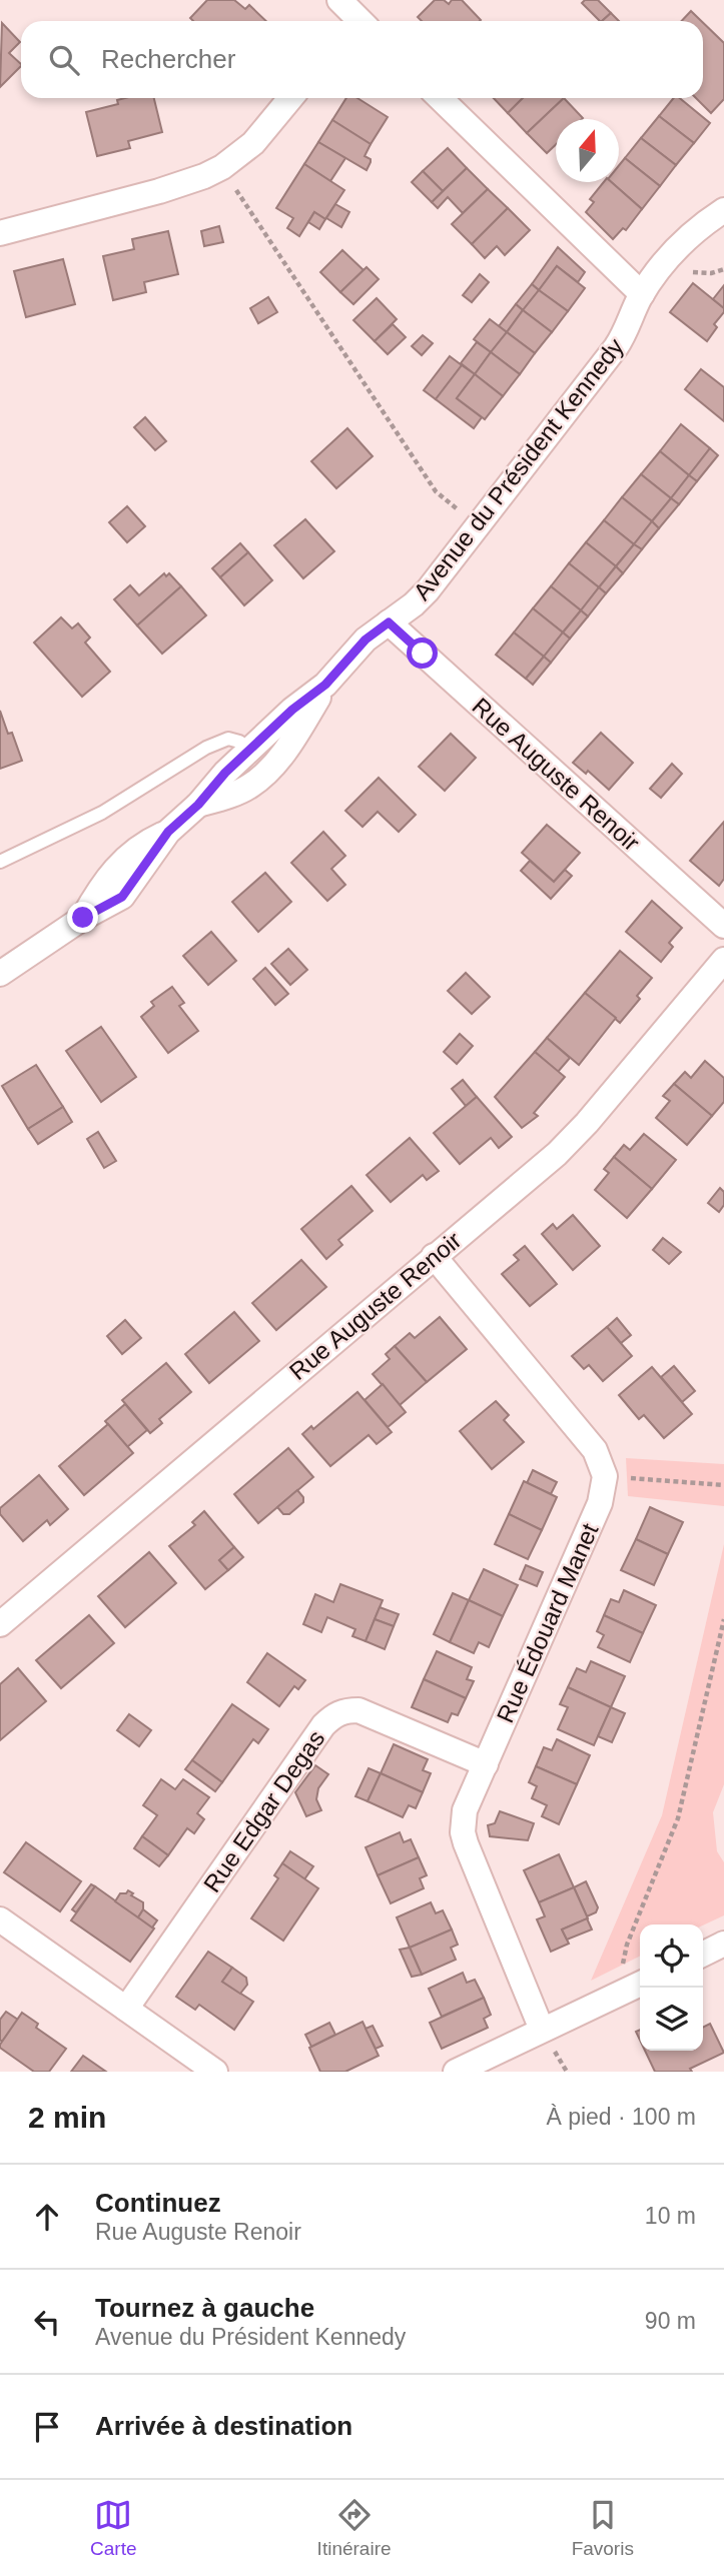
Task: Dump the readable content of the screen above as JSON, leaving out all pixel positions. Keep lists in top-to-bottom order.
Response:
{
  "streets": {
    "street": [
      "Avenue du Président Kennedy",
      "Rue Auguste Renoir",
      "Rue Édouard Manet",
      "Rue Edgar Degas"
    ]
  },
  "crossings": [
    ["Avenue du Président Kennedy", "Rue Auguste Renoir"],
    ["Rue Édouard Manet", "Rue Edgar Degas"]
  ],
  "north": "top",
  "page": {
    "search": "Rechercher",
    "heading": ["2 min", "À pied · 100 m"],
    "list": [
      ["Continuez", "Rue Auguste Renoir", "10 m"],
      ["Tournez à gauche", "Avenue du Président Kennedy", "90 m"],
      "Arrivée à destination"
    ],
    "nav": ["Carte", "Itinéraire", "Favoris"]
  }
}
